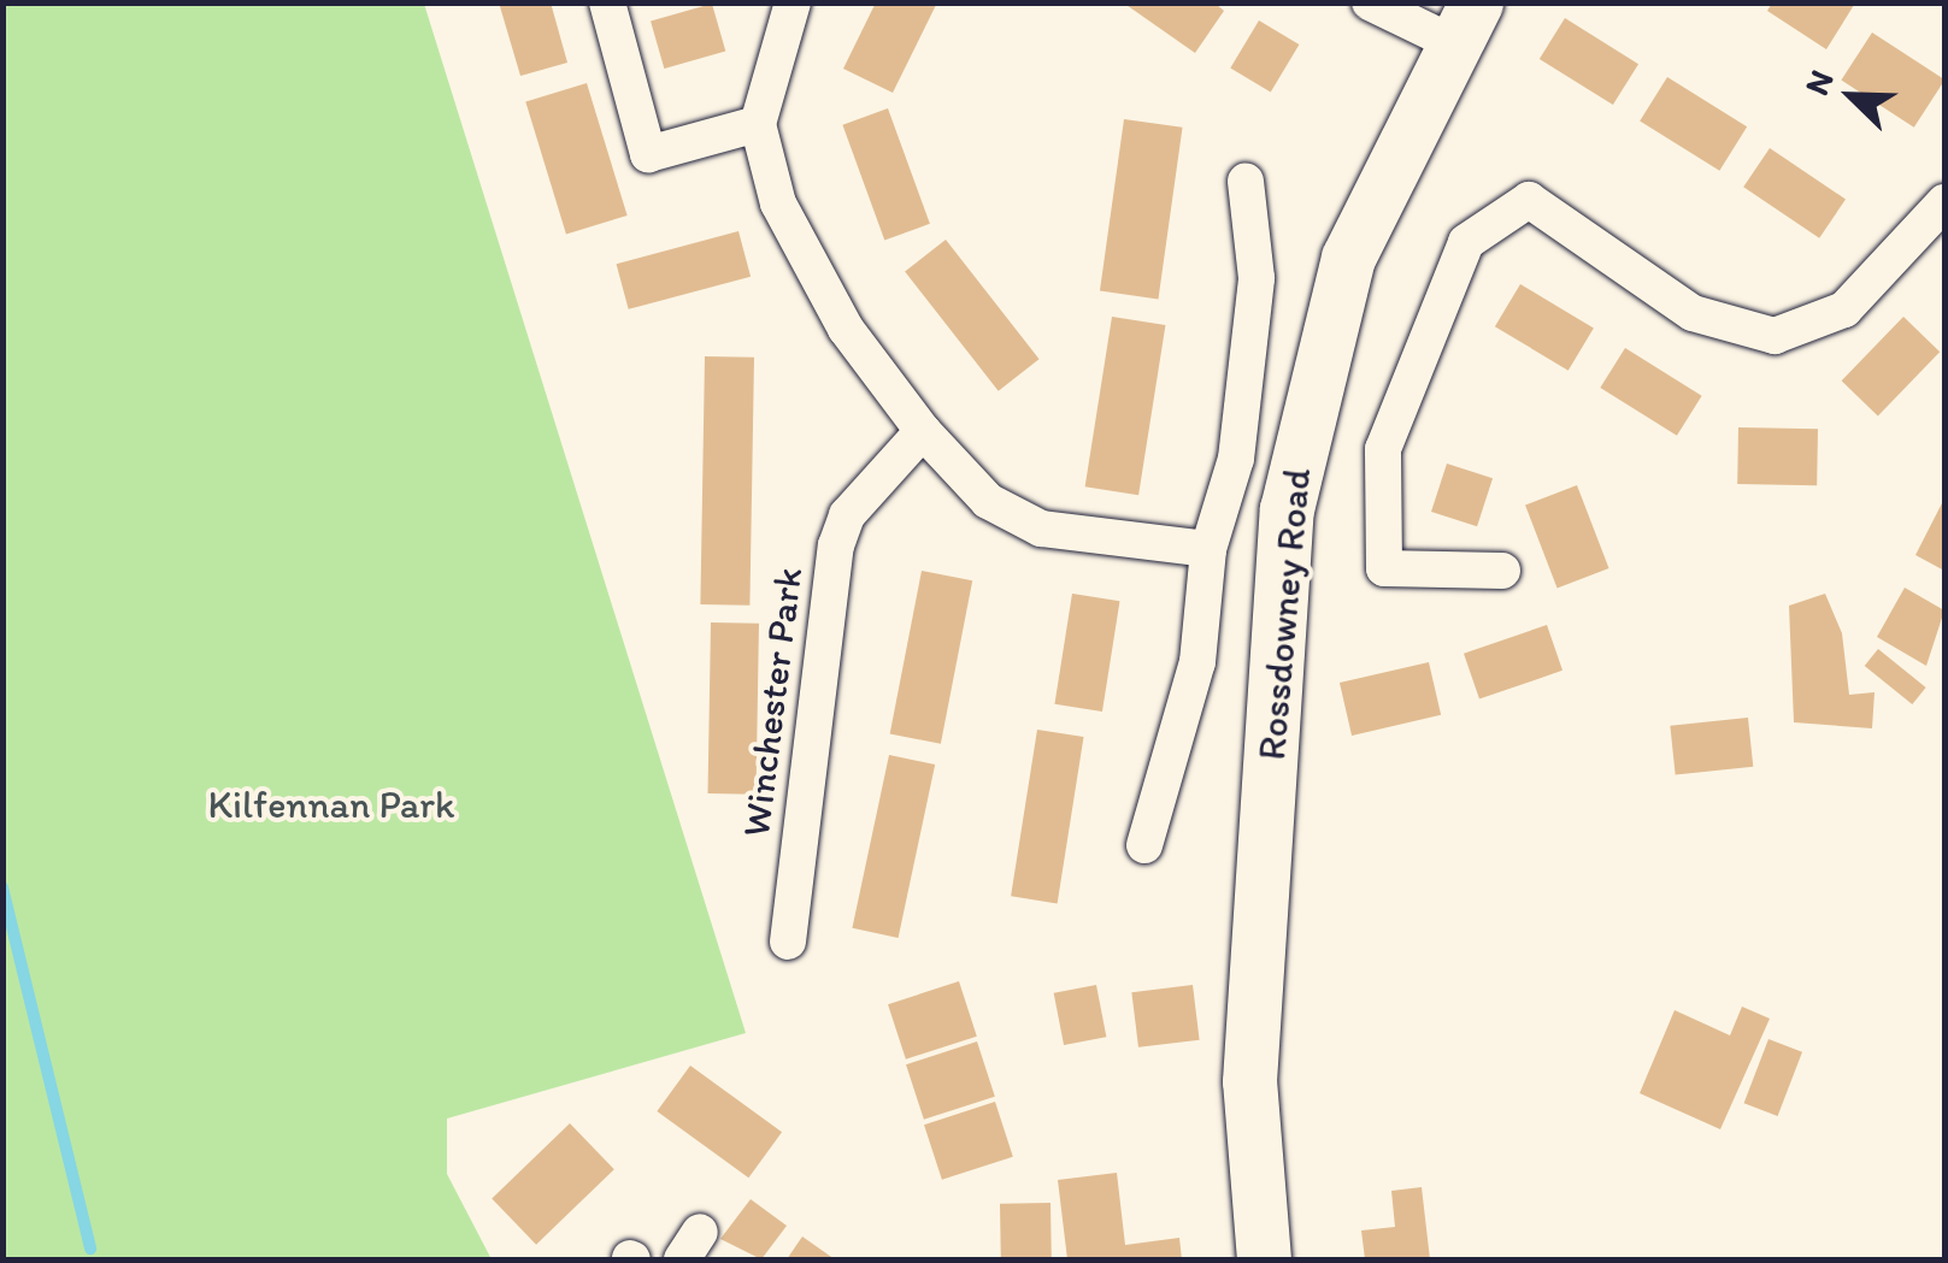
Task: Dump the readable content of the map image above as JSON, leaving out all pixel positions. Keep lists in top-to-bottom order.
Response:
{
  "streets": {
    "street": ["Rossdowney Road", "Winchester Park"]
  },
  "parks": ["Kilfennan Park"],
  "north": "top left"
}
